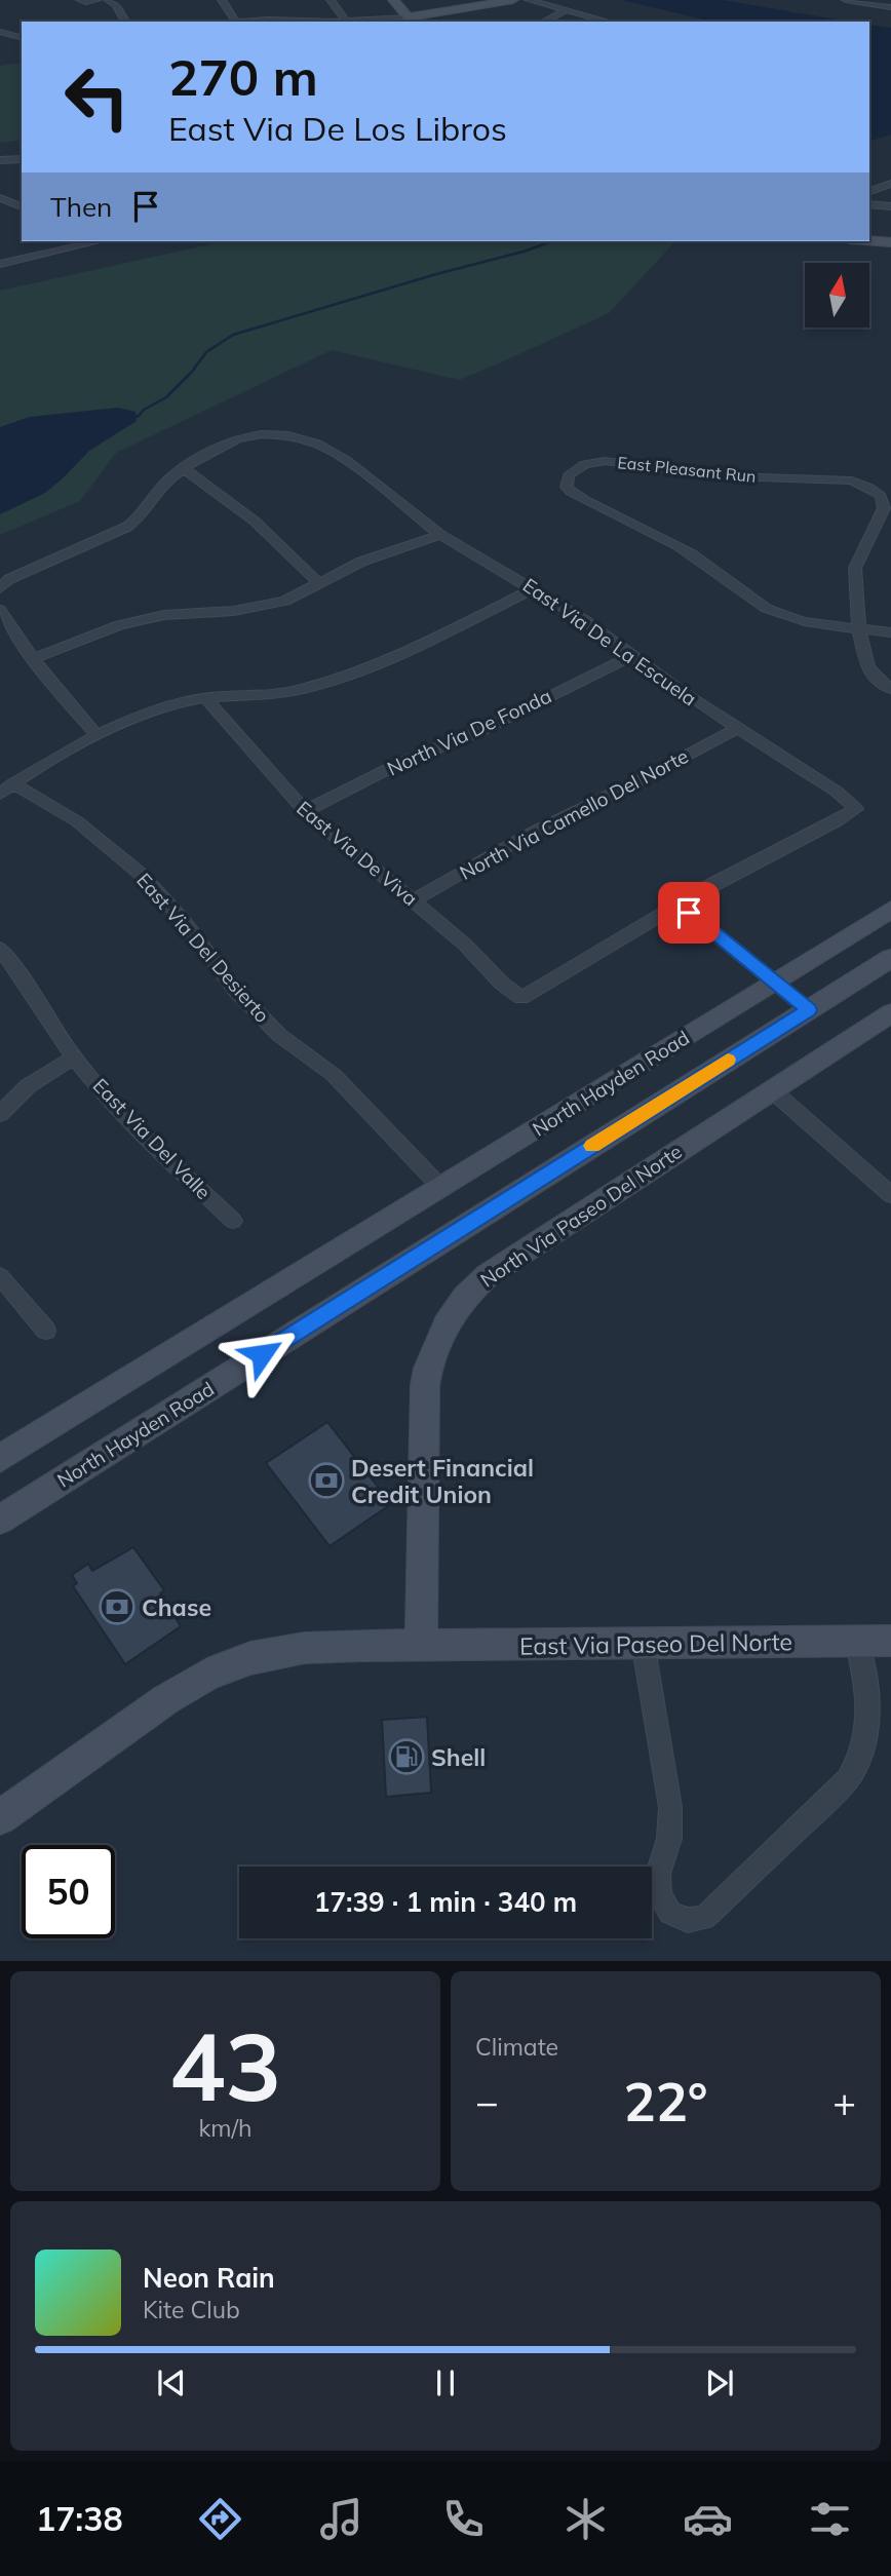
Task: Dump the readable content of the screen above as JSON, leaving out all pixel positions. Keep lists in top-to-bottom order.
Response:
{
  "streets": {
    "main road": ["North Hayden Road", "North Via Paseo Del Norte", "East Via Paseo Del Norte"],
    "street": [
      "East Pleasant Run",
      "East Via De La Escuela",
      "North Via De Fonda",
      "North Via Camello Del Norte",
      "East Via De Viva",
      "East Via Del Desierto",
      "East Via Del Valle"
    ]
  },
  "crossings": [
    ["East Via De La Escuela", "North Via De Fonda"],
    ["East Via De La Escuela", "North Via Camello Del Norte"],
    ["East Via De La Escuela", "East Via De Viva"],
    ["North Via De Fonda", "East Via De Viva"],
    ["North Via Camello Del Norte", "East Via De Viva"],
    ["East Via Del Desierto", "North Hayden Road"],
    ["North Via Paseo Del Norte", "East Via Paseo Del Norte"]
  ],
  "places": {
    "bank": ["Desert Financial Credit Union", "Chase"],
    "fuel station": ["Shell"]
  },
  "north": "top",
  "page": {
    "turn": ["270 m", "East Via De Los Libros"],
    "then": "Then",
    "limit": "50",
    "trip": "17:39 · 1 min · 340 m",
    "tile": [
      ["43", "km/h"],
      "Climate"
    ],
    "heat": ["−", "22°", "+"],
    "song": ["Neon Rain", "Kite Club"],
    "tabs": "17:38"
  }
}
